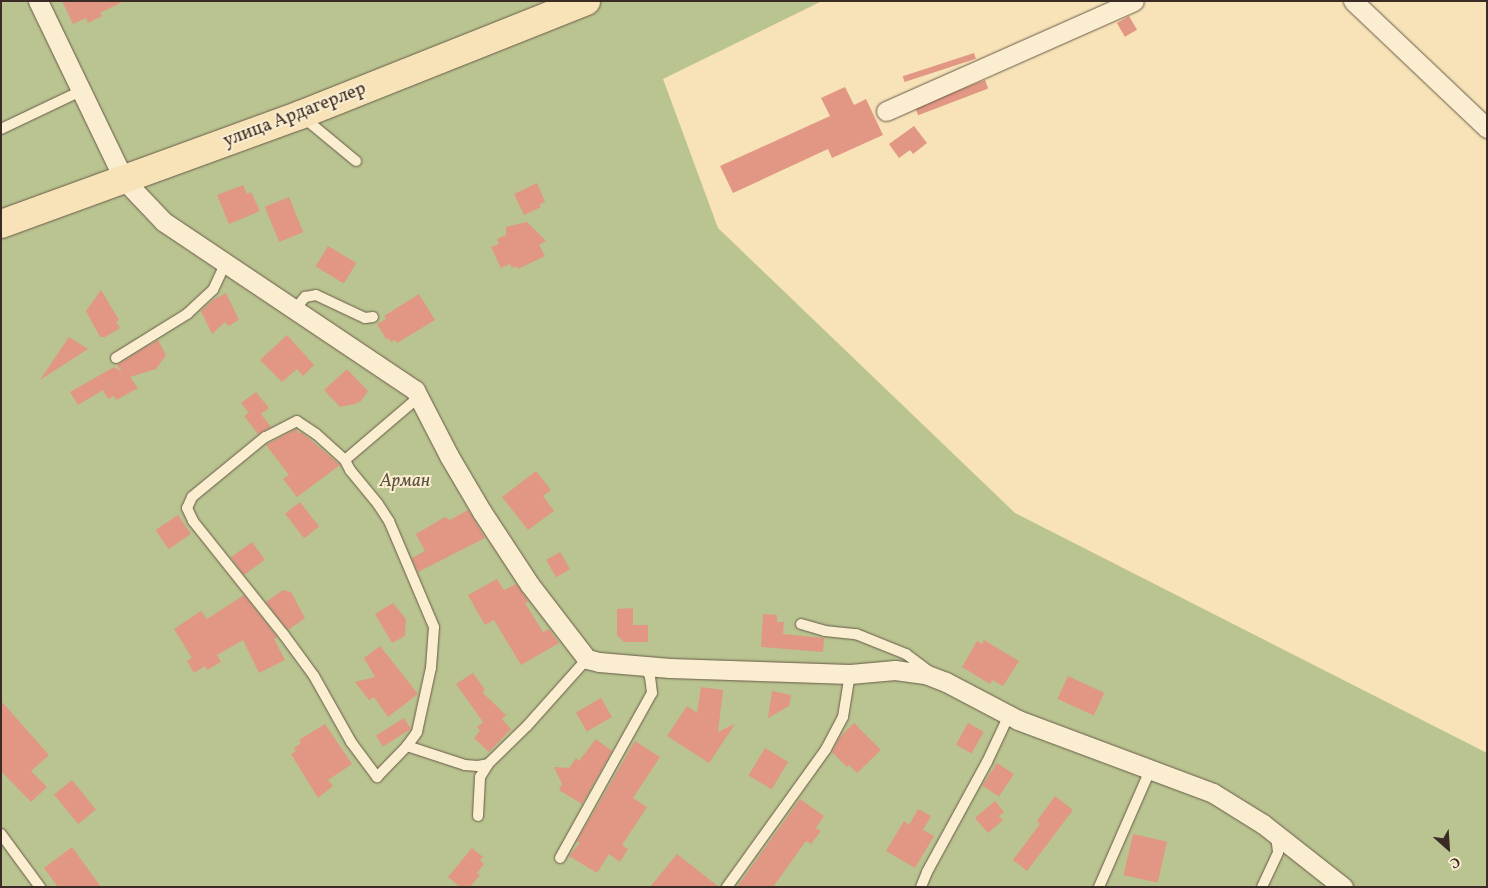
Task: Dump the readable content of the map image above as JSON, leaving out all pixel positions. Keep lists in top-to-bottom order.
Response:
{
  "streets": {
    "main road": ["улица Ардагерлер"]
  },
  "parks": ["Арман"],
  "north": "bottom right"
}
